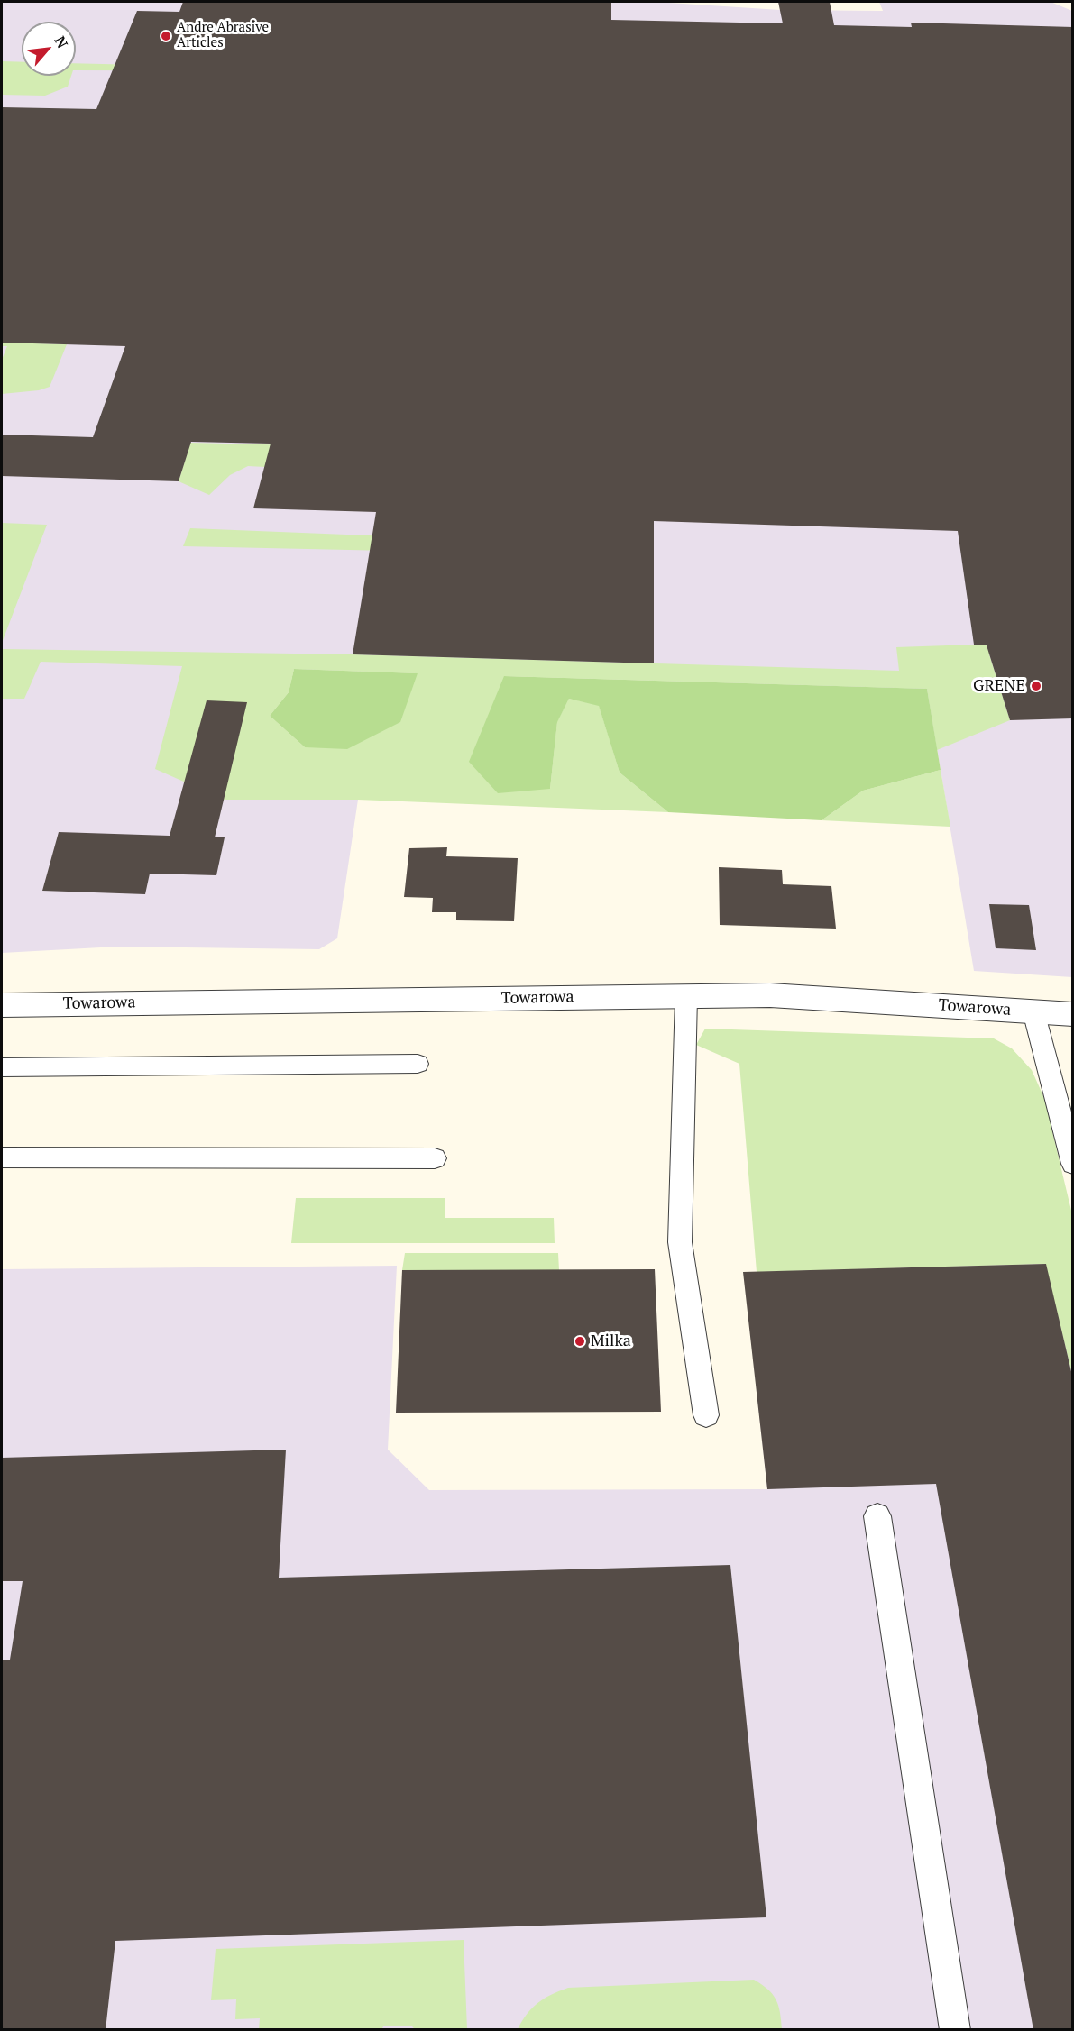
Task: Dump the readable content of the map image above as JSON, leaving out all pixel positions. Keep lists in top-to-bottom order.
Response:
{
  "streets": {
    "street": ["Towarowa"]
  },
  "places": ["Andre Abrasive Articles", "GRENE", "Milka"],
  "north": "top right"
}
